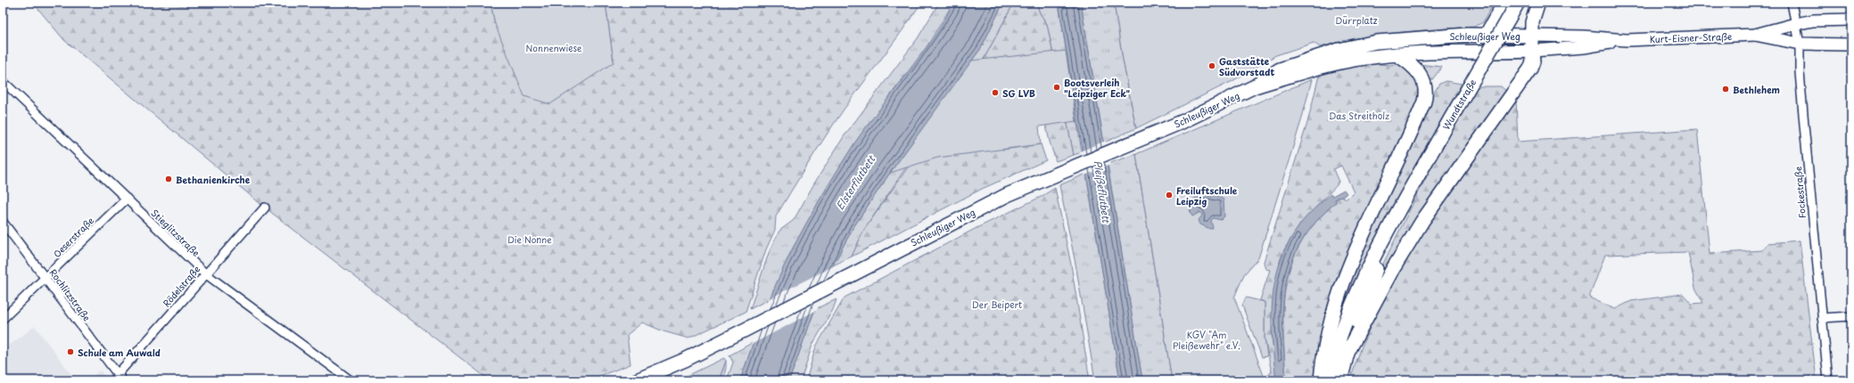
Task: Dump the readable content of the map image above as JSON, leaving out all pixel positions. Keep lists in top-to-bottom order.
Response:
{
  "streets": {
    "main road": ["Schleußiger Weg", "Kurt-Eisner-Straße", "Wundtstraße"],
    "street": [
      "Fockestraße",
      "Stieglitzstraße",
      "Oeserstraße",
      "Rödelstraße",
      "Rochlitzstraße"
    ]
  },
  "crossings": [
    ["Schleußiger Weg", "Kurt-Eisner-Straße"],
    ["Kurt-Eisner-Straße", "Fockestraße"],
    ["Stieglitzstraße", "Oeserstraße"],
    ["Stieglitzstraße", "Rödelstraße"],
    ["Oeserstraße", "Rochlitzstraße"],
    ["Rödelstraße", "Rochlitzstraße"]
  ],
  "water": ["Elsterflutbett", "Pleißeflutbett"],
  "parks": [
    "Dürrplatz",
    "Nonnenwiese",
    "Das Streitholz",
    "Die Nonne",
    "Der Beipert",
    "KGV \"Am Pleißewehr\" e.V."
  ],
  "places": [
    "Gaststätte Südvorstadt",
    "Bootsverleih \"Leipziger Eck\"",
    "Bethlehem",
    "SG LVB",
    "Bethanienkirche",
    "Freiluftschule Leipzig",
    "Schule am Auwald"
  ]
}
